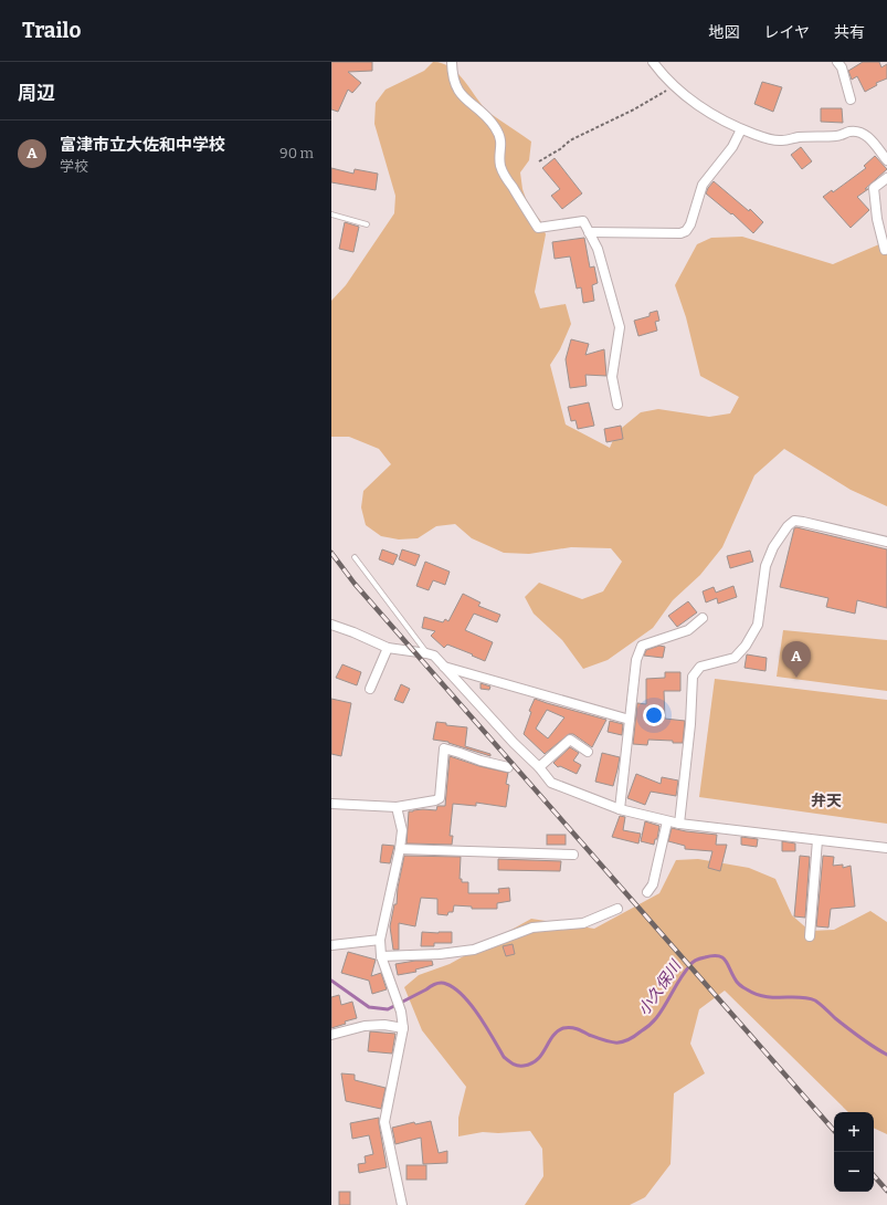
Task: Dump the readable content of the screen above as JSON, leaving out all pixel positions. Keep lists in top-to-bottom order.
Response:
{
  "districts": ["弁天"],
  "water": ["小久保川"],
  "page": {
    "header": "Trailo",
    "nav": ["地図", "レイヤ", "共有"],
    "heading": "周辺",
    "list": [
      {
        "mark": "A",
        "name": "富津市立大佐和中学校",
        "note": "学校",
        "value": "90 m"
      }
    ],
    "pins": "A",
    "map_buttons": ["+", "−"]
  }
}
